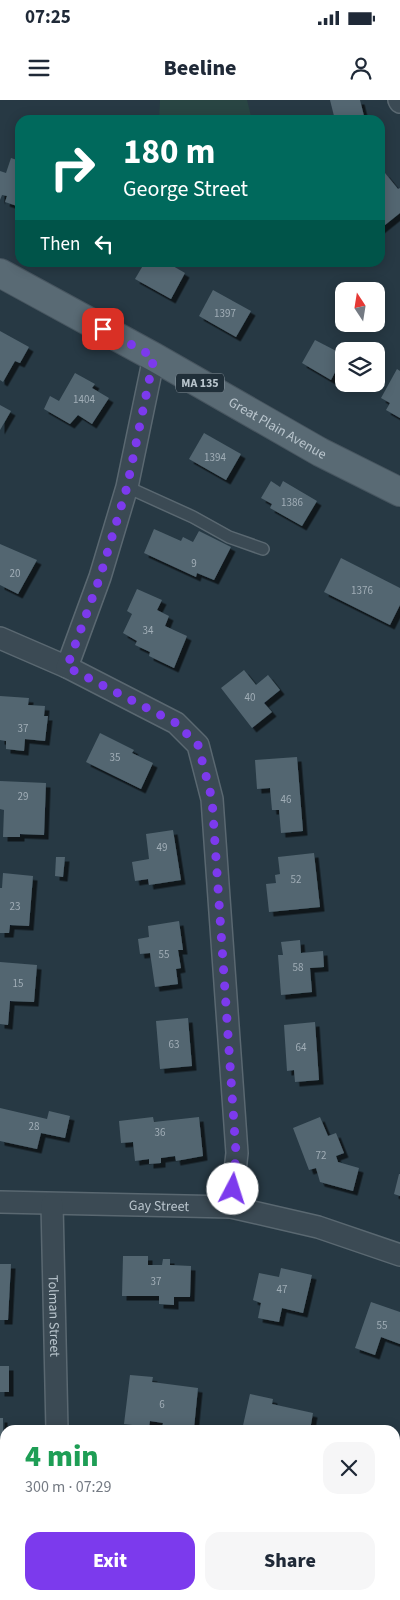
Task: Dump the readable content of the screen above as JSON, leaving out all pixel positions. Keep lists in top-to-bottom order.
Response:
{
  "streets": {
    "main road": ["MA 135", "Great Plain Avenue"],
    "street": ["Gay Street", "Tolman Street"]
  },
  "crossings": [
    ["Gay Street", "Tolman Street"]
  ],
  "house_numbers": [
    "1397",
    "1404",
    "1394",
    "1386",
    "9",
    "20",
    "1376",
    "34",
    "40",
    "37",
    "35",
    "29",
    "46",
    "49",
    "52",
    "23",
    "55",
    "58",
    "15",
    "63",
    "64",
    "28",
    "36",
    "72",
    "37",
    "47",
    "55",
    "6"
  ],
  "north": "top",
  "page": {
    "status": "07:25",
    "header": "Beeline",
    "turn": ["180 m", "George Street"],
    "then": "Then",
    "heading": ["4 min", "300 m · 07:29"],
    "buttons": ["Exit", "Share"]
  }
}
